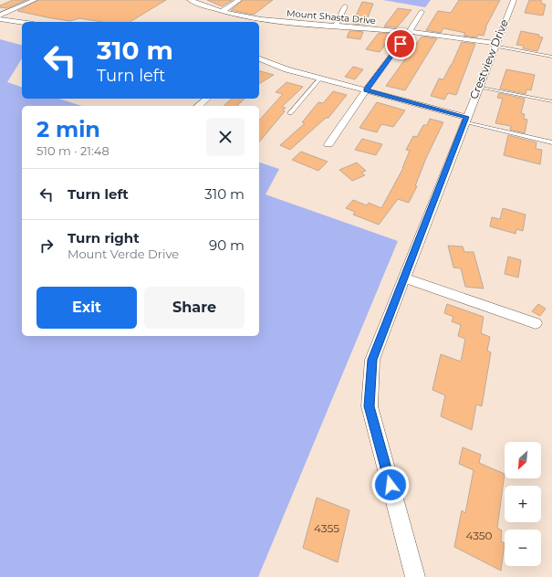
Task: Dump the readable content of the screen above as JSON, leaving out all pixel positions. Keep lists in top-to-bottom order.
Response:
{
  "streets": {
    "street": ["Mount Shasta Drive", "Crestview Drive"]
  },
  "crossings": [
    ["Mount Shasta Drive", "Crestview Drive"]
  ],
  "house_numbers": ["4355", "4350"],
  "north": "bottom left",
  "page": {
    "turn": ["310 m", "Turn left"],
    "heading": ["2 min", "510 m · 21:48"],
    "list": [
      {
        "name": "Turn left",
        "value": "310 m"
      },
      {
        "name": "Turn right",
        "note": "Mount Verde Drive",
        "value": "90 m"
      }
    ],
    "buttons": ["Exit", "Share"],
    "map_buttons": ["+", "−"]
  }
}
